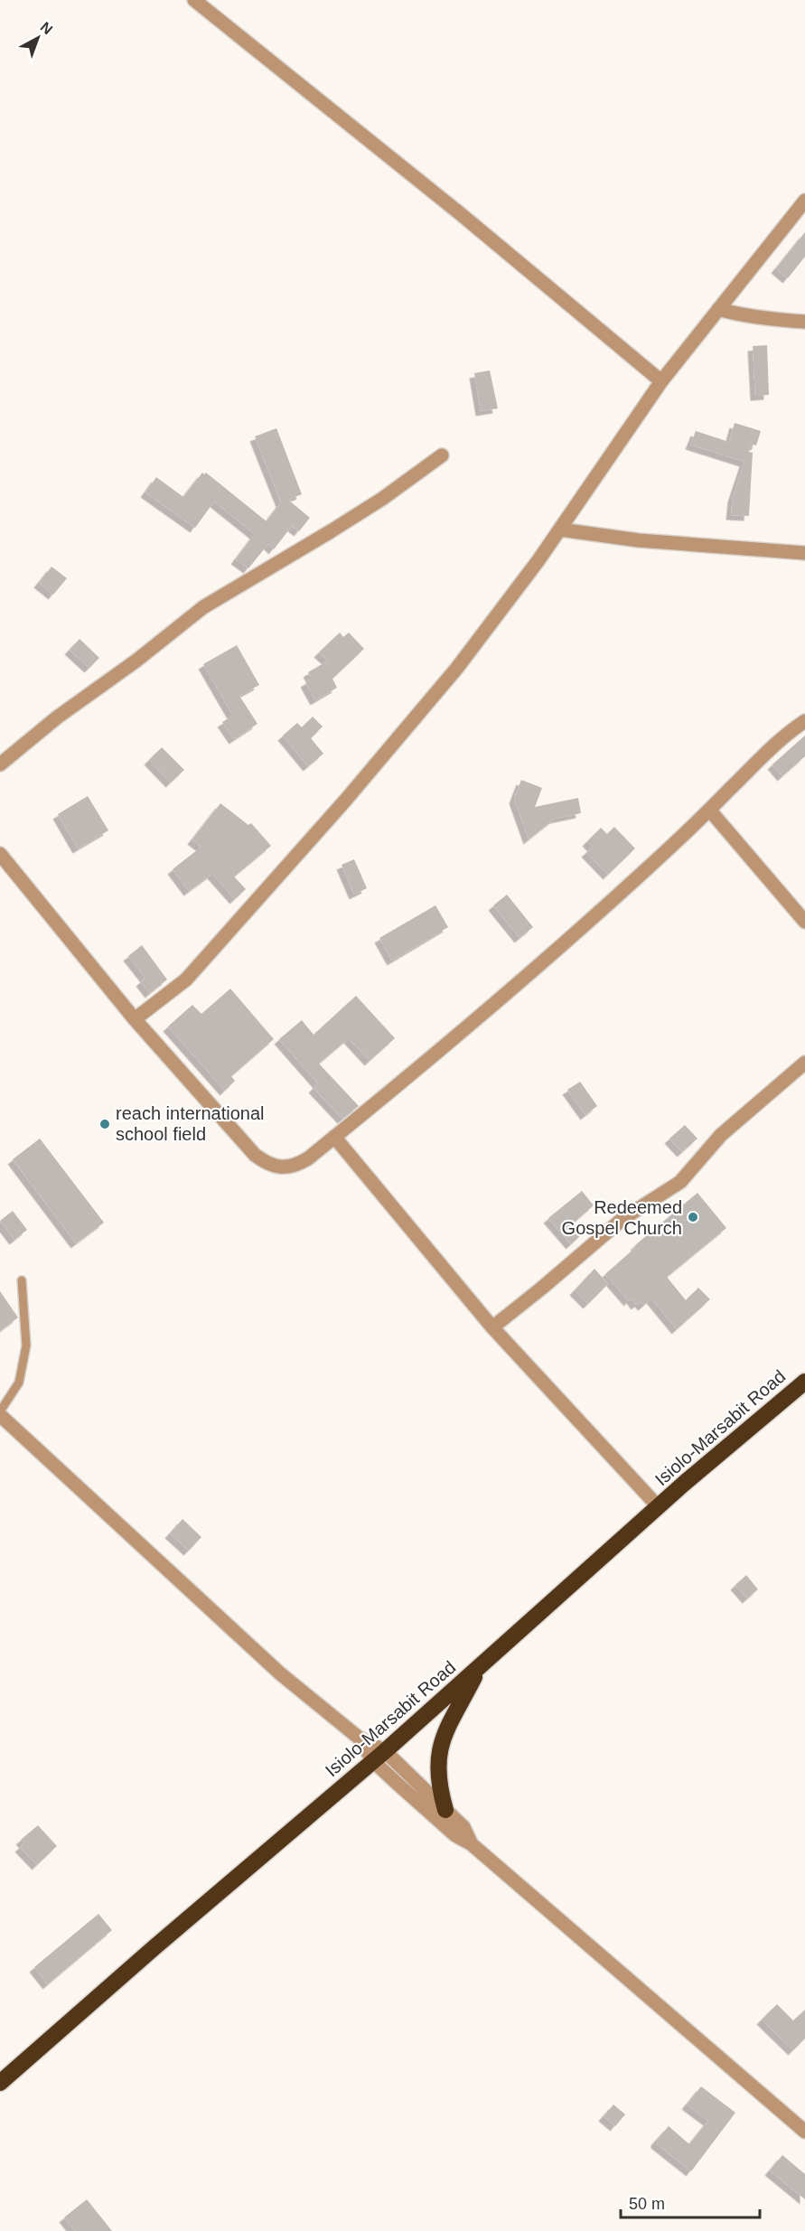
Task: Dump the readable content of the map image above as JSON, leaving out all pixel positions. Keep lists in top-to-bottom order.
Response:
{
  "streets": {
    "highway": ["Isiolo-Marsabit Road"]
  },
  "places": ["reach international school field", "Redeemed Gospel Church"],
  "scale_bar": "50 m",
  "north": "top right"
}
